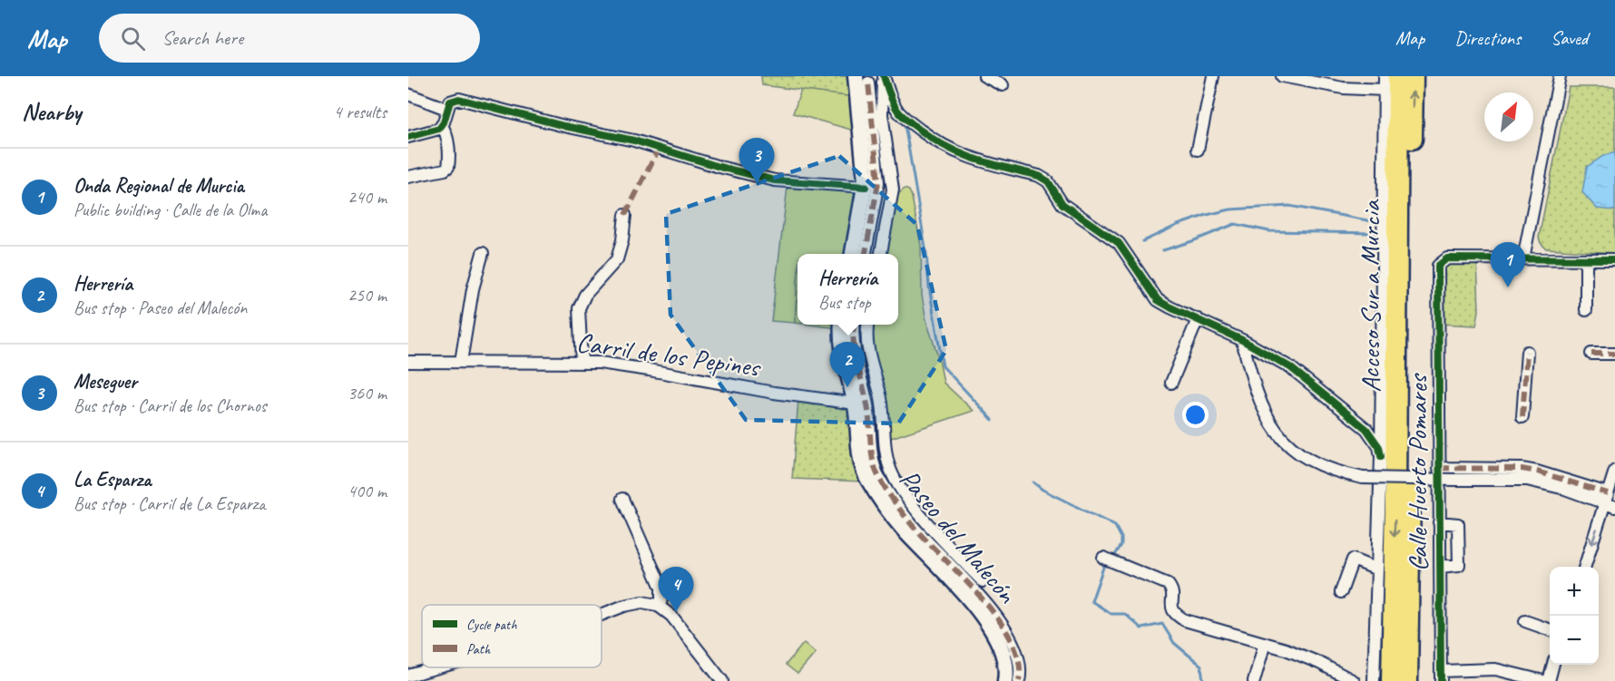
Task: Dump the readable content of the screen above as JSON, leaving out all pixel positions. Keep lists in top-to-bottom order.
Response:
{
  "streets": {
    "highway": ["Acceso Sur a Murcia"],
    "street": ["Carril de los Pepines", "Calle Huerto Pomares", "Paseo del Malecón"]
  },
  "legend": ["Cycle path", "Path"],
  "north": "top right",
  "page": {
    "header": "Map",
    "search": "Search here",
    "nav": ["Map", "Directions", "Saved"],
    "heading": ["Nearby", "4 results"],
    "pins": [
      "3",
      "1",
      "2",
      "4"
    ],
    "list": [
      {
        "mark": "1",
        "name": "Onda Regional de Murcia",
        "note": "Public building · Calle de la Olma",
        "value": "240 m"
      },
      {
        "mark": "2",
        "name": "Herrería",
        "note": "Bus stop · Paseo del Malecón",
        "value": "250 m"
      },
      {
        "mark": "3",
        "name": "Meseguer",
        "note": "Bus stop · Carril de los Chornos",
        "value": "360 m"
      },
      {
        "mark": "4",
        "name": "La Esparza",
        "note": "Bus stop · Carril de La Esparza",
        "value": "400 m"
      }
    ],
    "popup": ["Herrería", "Bus stop"],
    "map_buttons": ["+", "−"]
  }
}
